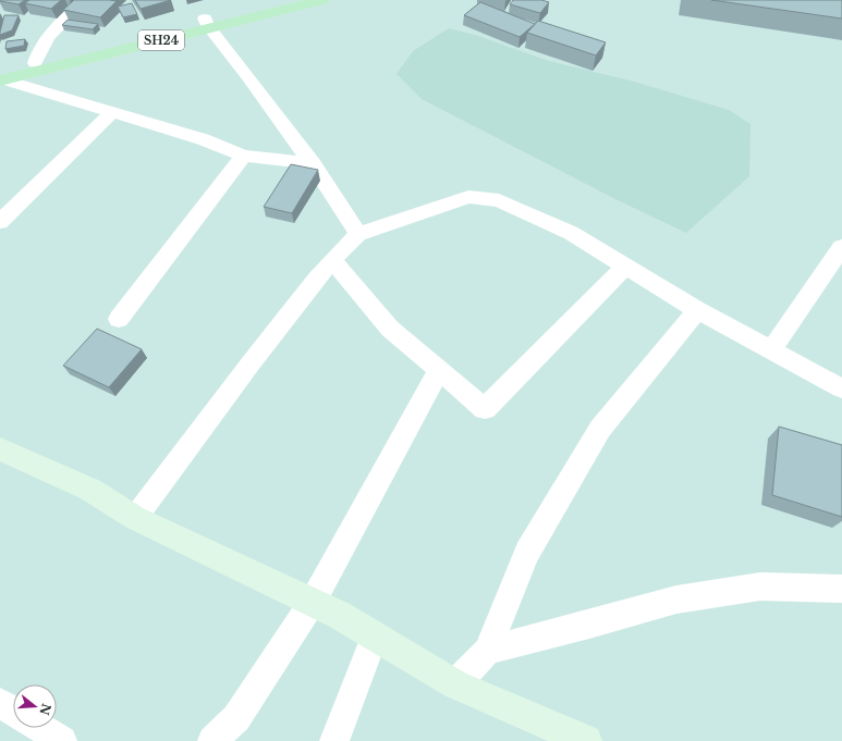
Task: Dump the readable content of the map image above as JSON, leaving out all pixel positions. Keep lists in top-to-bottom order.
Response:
{
  "streets": {
    "main road": ["SH24"]
  },
  "north": "right"
}
